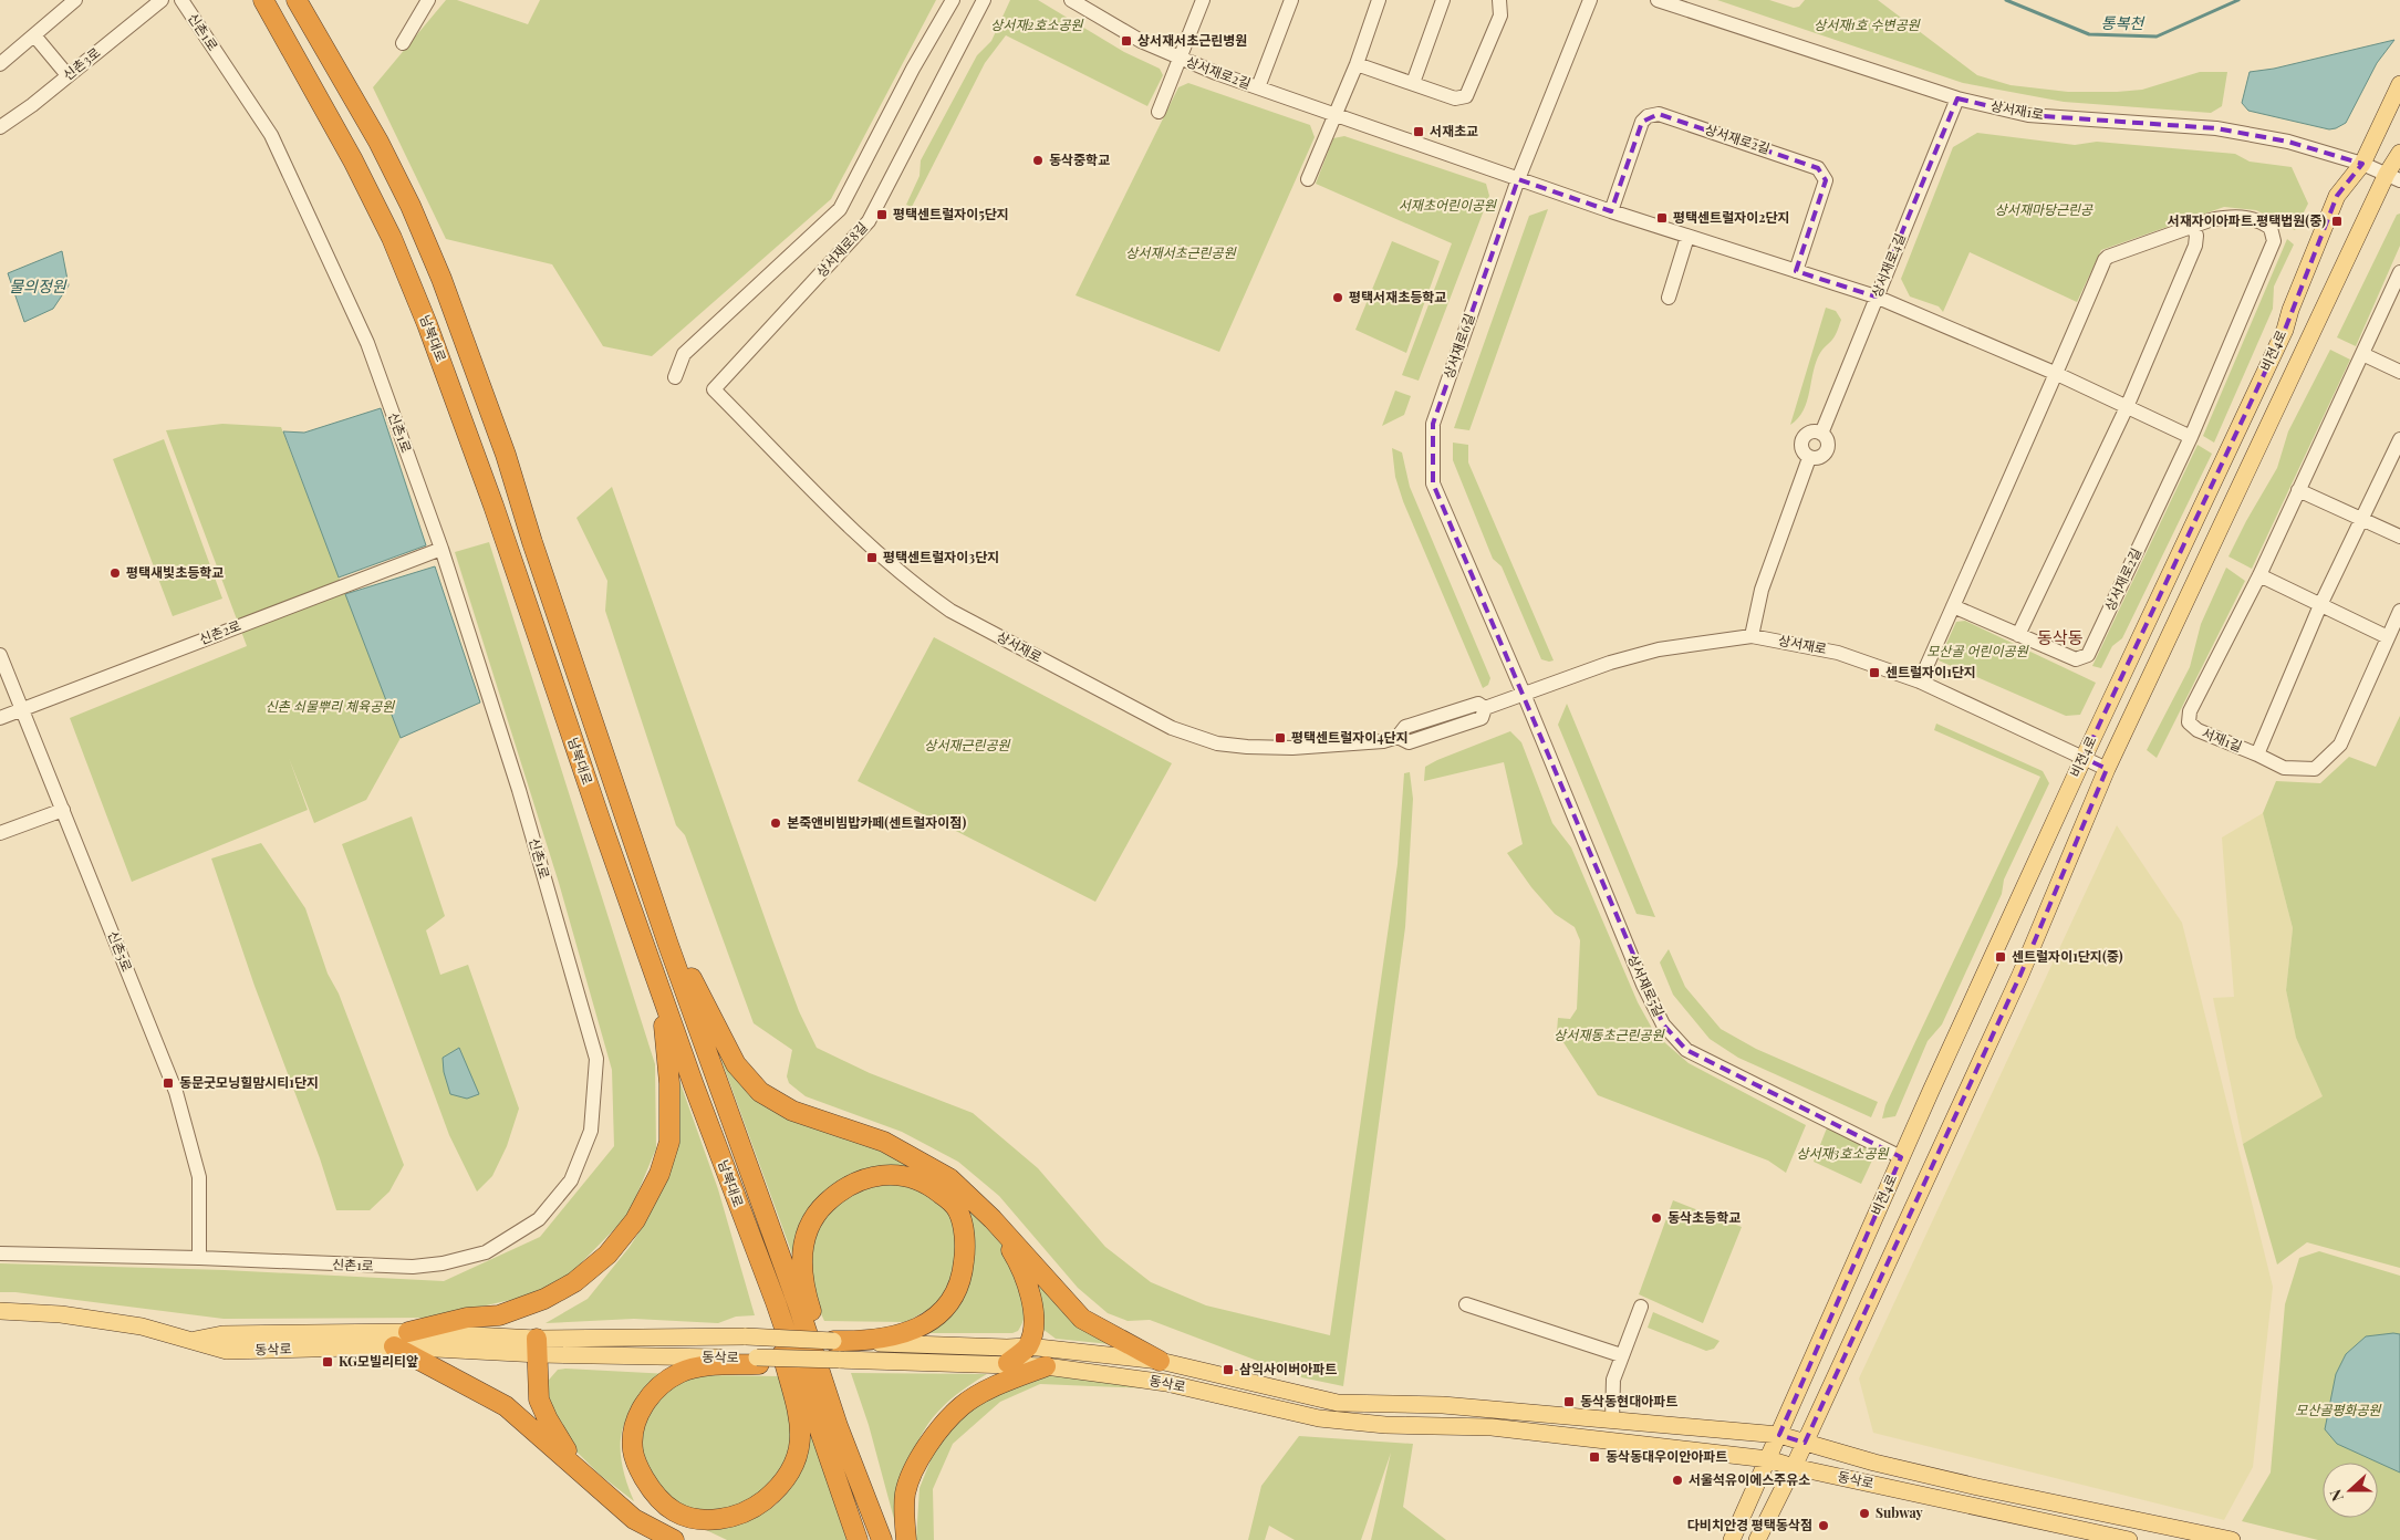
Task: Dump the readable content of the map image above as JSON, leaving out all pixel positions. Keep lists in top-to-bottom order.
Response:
{
  "streets": {
    "highway": ["남북대로"],
    "main road": ["비전4로", "동삭로"],
    "street": [
      "신촌1로",
      "신촌3로",
      "상서재로2길",
      "상서재1로",
      "상서재로8길",
      "상서재로4길",
      "상서재로6길",
      "신촌2로",
      "상서재로",
      "서재1길",
      "신촌5로",
      "상서재로5길"
    ]
  },
  "crossings": [
    ["신촌1로", "신촌2로"],
    ["신촌1로", "신촌5로"],
    ["상서재로2길", "상서재로4길"],
    ["상서재로2길", "상서재로6길"],
    ["상서재1로", "상서재로4길"],
    ["상서재1로", "비전4로"],
    ["상서재로8길", "상서재로"],
    ["상서재로6길", "상서재로"],
    ["상서재로6길", "상서재로5길"],
    ["비전4로", "상서재로"],
    ["비전4로", "상서재로5길"],
    ["비전4로", "동삭로"],
    ["신촌2로", "신촌5로"],
    ["상서재로", "상서재로5길"]
  ],
  "districts": ["동삭동"],
  "water": ["통복천", "물의정원"],
  "parks": [
    "상서재2호소공원",
    "상서재1호 수변공원",
    "서재초어린이공원",
    "상서재마당근린공",
    "상서재서초근린공원",
    "모산골 어린이공원",
    "신촌 쇠물뿌리 체육공원",
    "상서재근린공원",
    "상서재동초근린공원",
    "상서재3호소공원",
    "모산골평화공원"
  ],
  "places": {
    "transit": [
      "상서재서초근린병원",
      "서재초교",
      "평택센트럴자이5단지",
      "평택센트럴자이2단지",
      "서재자이아파트.평택법원(중)",
      "평택센트럴자이3단지",
      "센트럴자이1단지",
      "평택센트럴자이4단지",
      "센트럴자이1단지(중)",
      "동문굿모닝힐맘시티1단지",
      "KG모빌리티앞",
      "삼익사이버아파트",
      "동삭동현대아파트",
      "동삭동대우이안아파트"
    ],
    "other": [
      "동삭중학교",
      "평택서재초등학교",
      "평택새빛초등학교",
      "본죽앤비빔밥카페(센트럴자이점)",
      "동삭초등학교",
      "서울석유이에스주유소",
      "Subway",
      "다비치안경 평택동삭점"
    ]
  },
  "north": "left"
}
